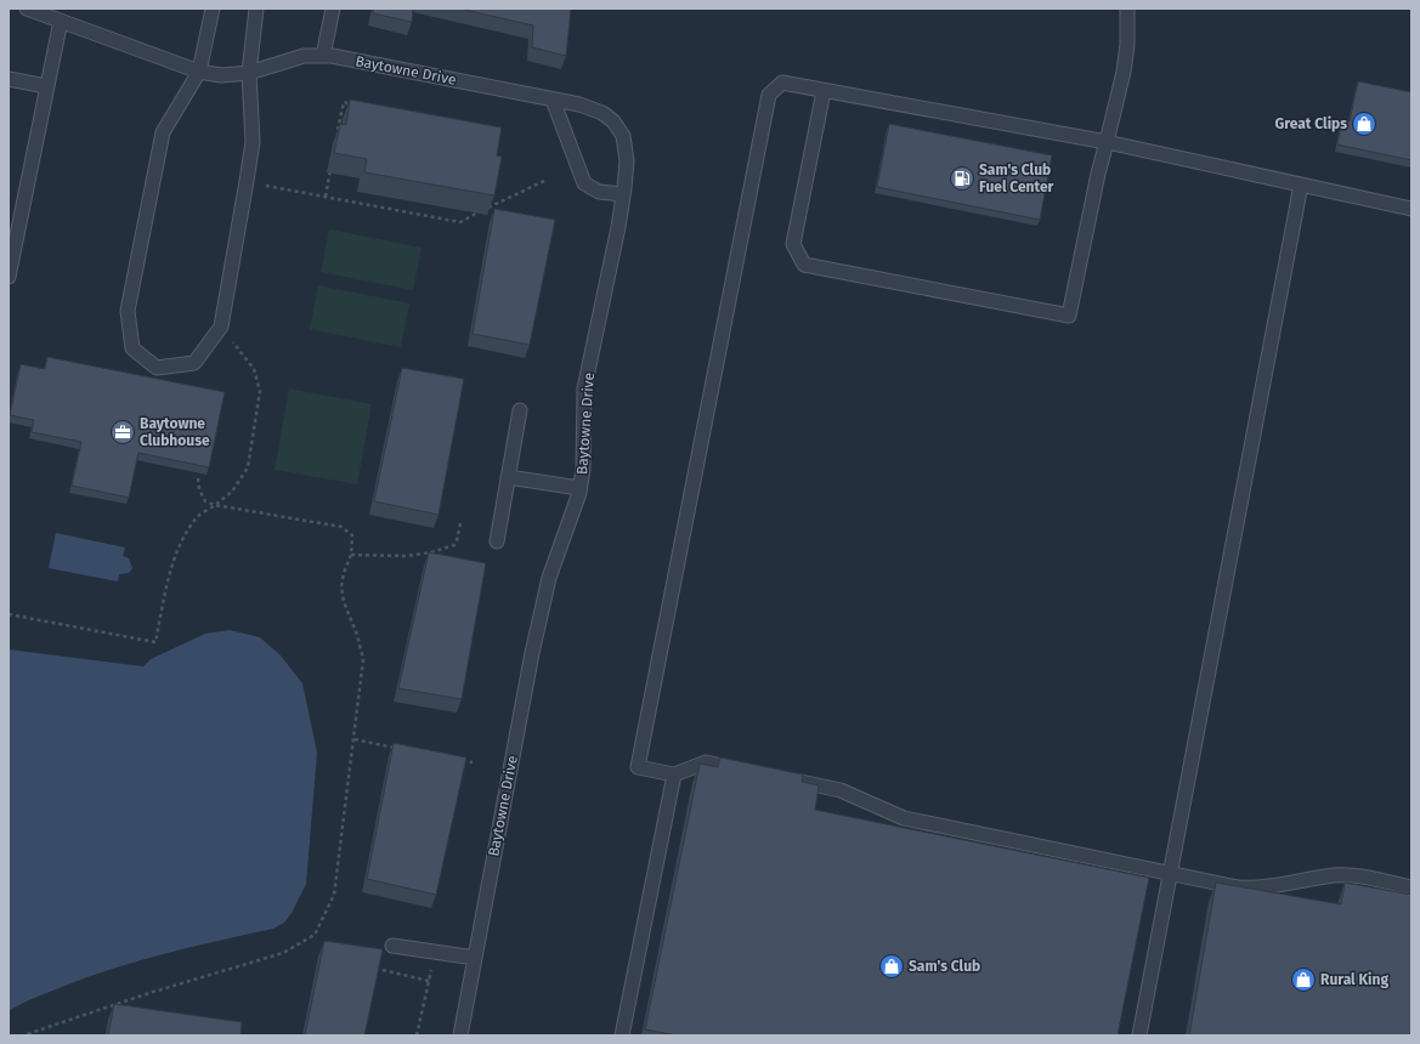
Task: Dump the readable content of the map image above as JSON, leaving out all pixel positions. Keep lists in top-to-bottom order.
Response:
{
  "streets": {
    "lane": ["Baytowne Drive"]
  },
  "places": {
    "shop": ["Great Clips", "Sam's Club", "Rural King"],
    "fuel station": ["Sam's Club Fuel Center"],
    "office": ["Baytowne Clubhouse"]
  }
}
